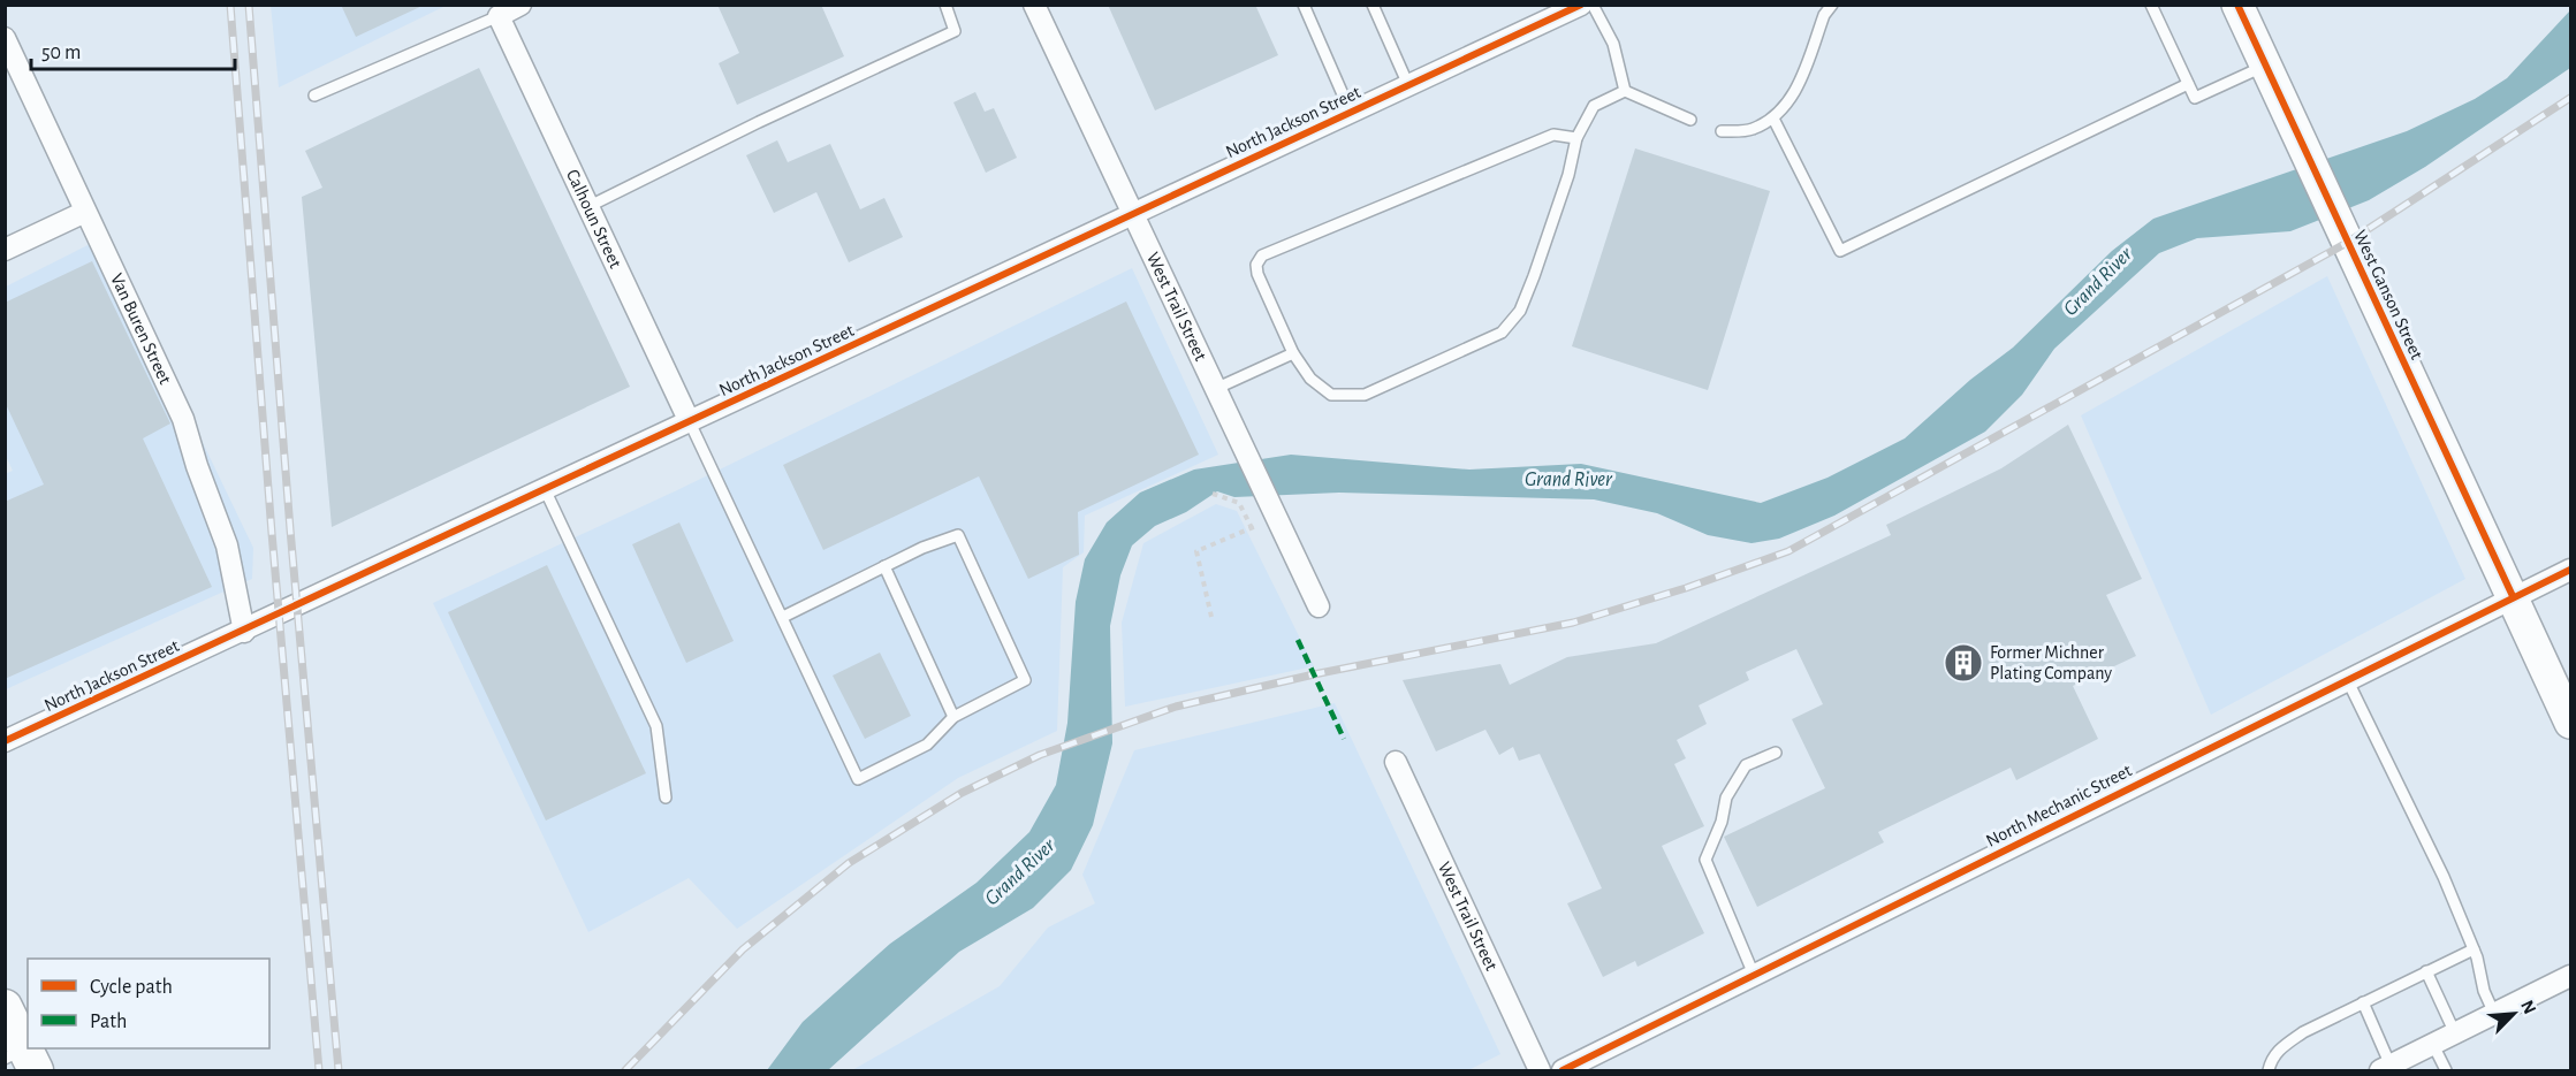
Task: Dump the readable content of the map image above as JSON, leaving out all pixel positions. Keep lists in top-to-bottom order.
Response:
{
  "streets": {
    "street": [
      "North Jackson Street",
      "Calhoun Street",
      "West Ganson Street",
      "West Trail Street",
      "Van Buren Street",
      "North Mechanic Street"
    ]
  },
  "crossings": [
    ["North Jackson Street", "Calhoun Street"],
    ["North Jackson Street", "West Trail Street"],
    ["North Jackson Street", "Van Buren Street"],
    ["West Ganson Street", "North Mechanic Street"]
  ],
  "water": ["Grand River"],
  "places": {
    "building": ["Former Michner Plating Company"]
  },
  "legend": ["Cycle path", "Path"],
  "scale_bar": "50 m",
  "north": "top right"
}
